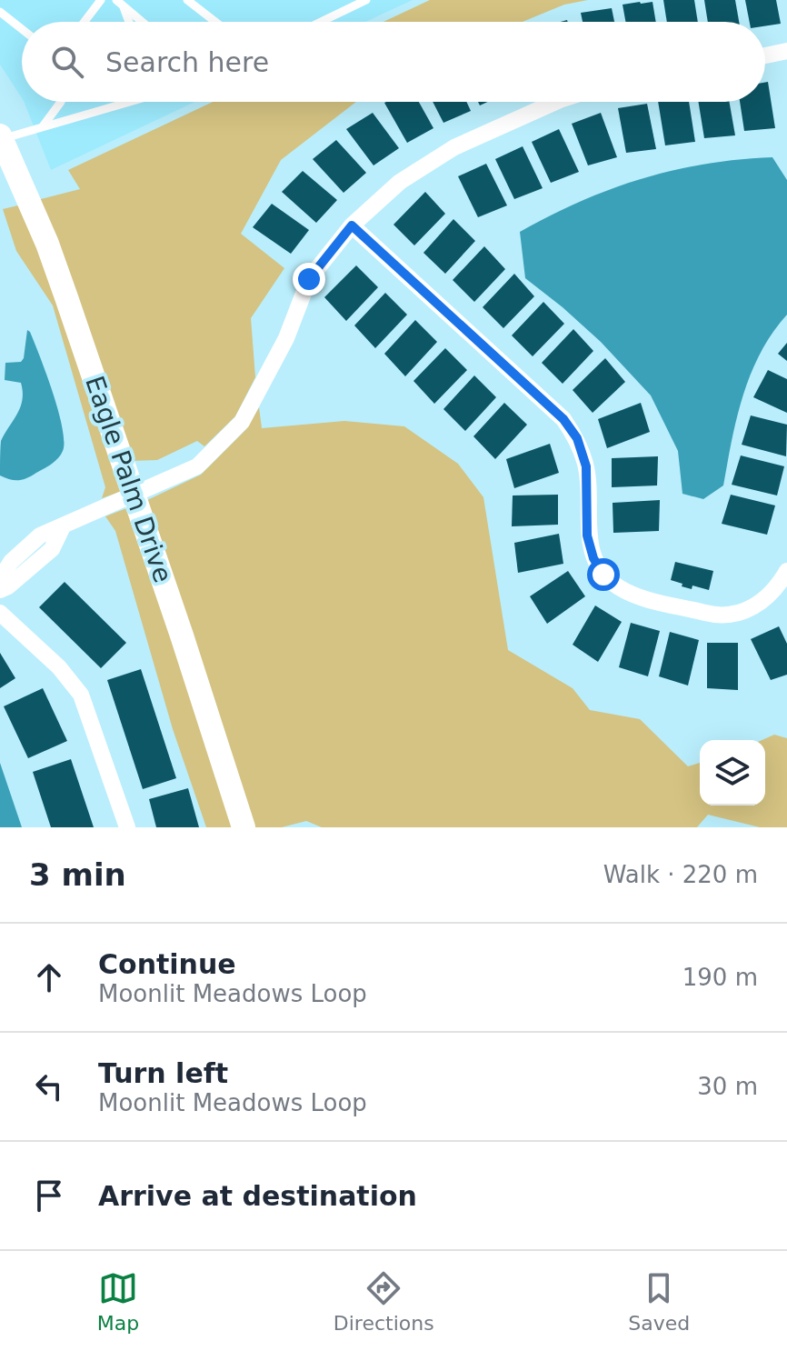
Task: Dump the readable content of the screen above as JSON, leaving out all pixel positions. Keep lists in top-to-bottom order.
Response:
{
  "streets": {
    "street": ["Eagle Palm Drive"]
  },
  "page": {
    "search": "Search here",
    "heading": ["3 min", "Walk · 220 m"],
    "list": [
      ["Continue", "Moonlit Meadows Loop", "190 m"],
      ["Turn left", "Moonlit Meadows Loop", "30 m"],
      "Arrive at destination"
    ],
    "nav": ["Map", "Directions", "Saved"]
  }
}
